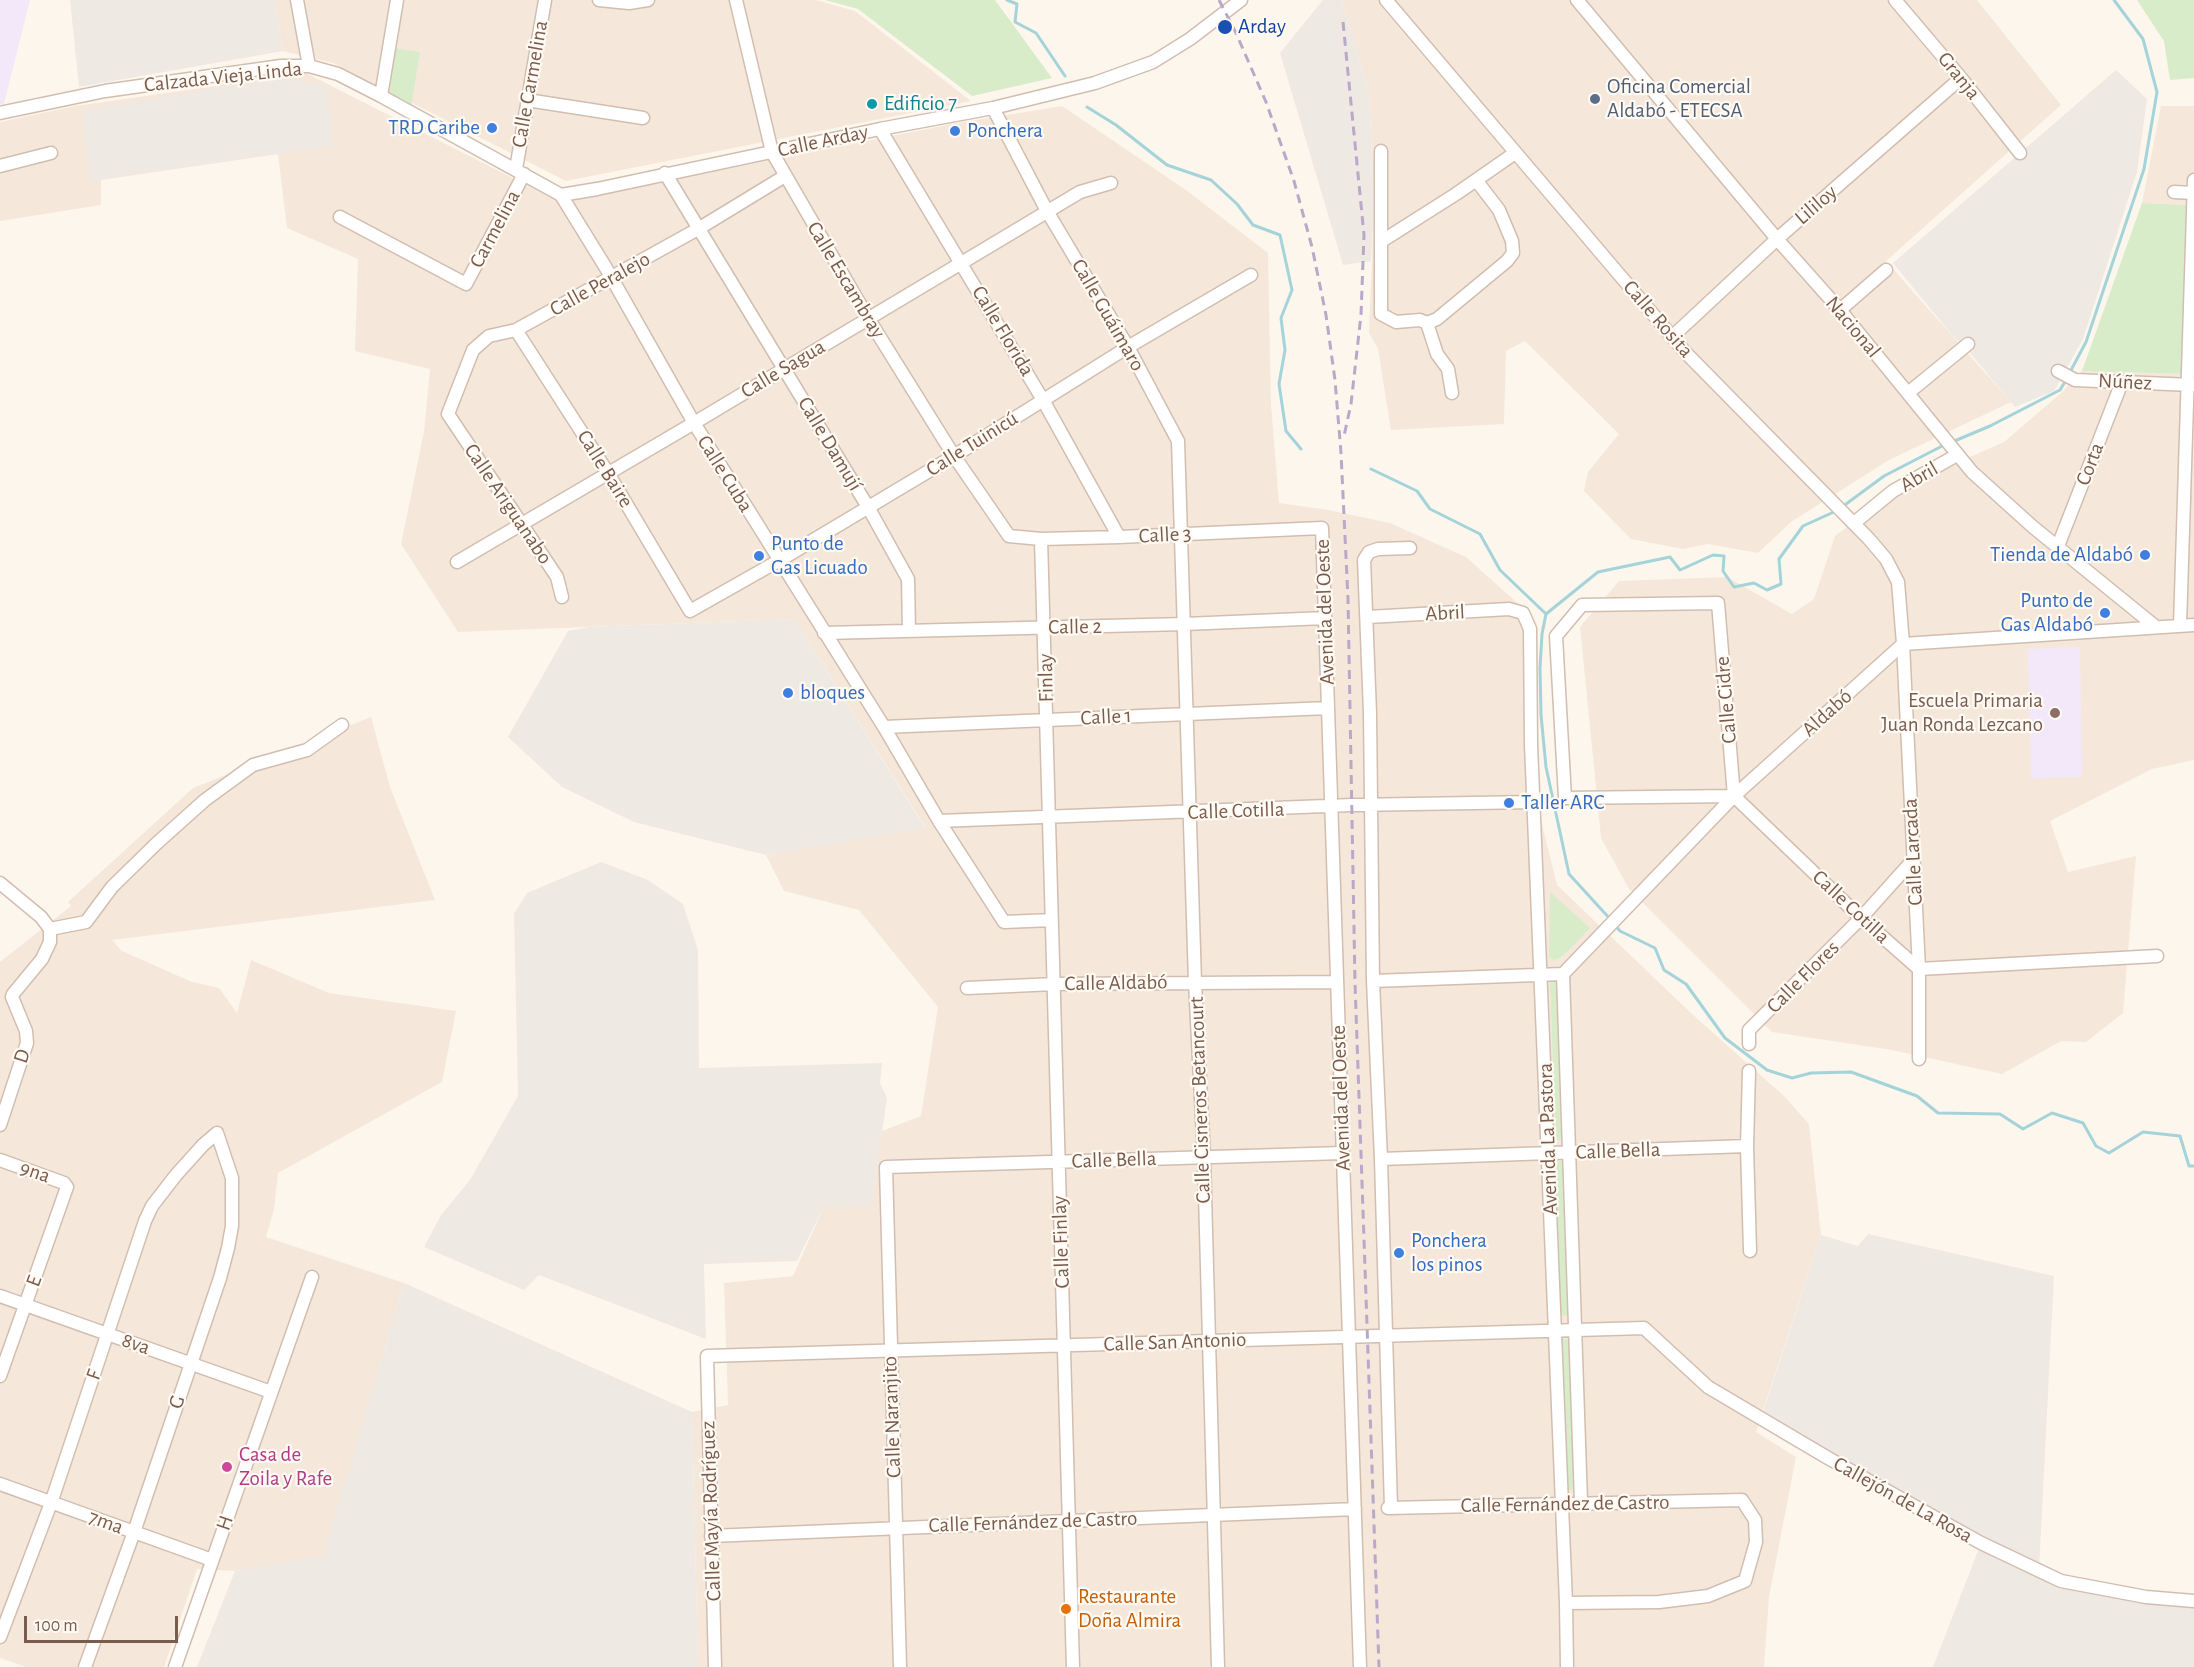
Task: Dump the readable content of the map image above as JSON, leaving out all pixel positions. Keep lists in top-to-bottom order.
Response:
{
  "streets": {
    "street": [
      "Granja",
      "Calzada Vieja Linda",
      "Calle Carmelina",
      "Calle Arday",
      "Lililoy",
      "Carmelina",
      "Calle Escambray",
      "Calle Peralejo",
      "Calle Guáimaro",
      "Calle Rosita",
      "Nacional",
      "Calle Florida",
      "Calle Sagua",
      "Núñez",
      "Calle Damují",
      "Calle Tuinicú",
      "Corta",
      "Calle Baire",
      "Calle Cuba",
      "Abril",
      "Calle Ariguanabo",
      "Calle 3",
      "Avenida del Oeste",
      "Calle 2",
      "Finlay",
      "Calle Cidre",
      "Aldabó",
      "Calle 1",
      "Calle Cotilla",
      "Calle Larcada",
      "Calle Flores",
      "Calle Aldabó",
      "D",
      "Calle Cisneros Betancourt",
      "Avenida La Pastora",
      "Calle Bella",
      "9na",
      "Calle Finlay",
      "E",
      "Calle San Antonio",
      "8va",
      "F",
      "G",
      "Calle Naranjito",
      "Callejón de La Rosa",
      "Calle Fernández de Castro",
      "Calle Mayía Rodríguez",
      "7ma",
      "H"
    ]
  },
  "crossings": [
    ["Granja", "Lililoy"],
    ["Calzada Vieja Linda", "Calle Carmelina"],
    ["Calzada Vieja Linda", "Calle Arday"],
    ["Calzada Vieja Linda", "Carmelina"],
    ["Calzada Vieja Linda", "Calle Cuba"],
    ["Calle Carmelina", "Carmelina"],
    ["Calle Arday", "Calle Escambray"],
    ["Calle Arday", "Calle Guáimaro"],
    ["Calle Arday", "Calle Florida"],
    ["Calle Arday", "Calle Damují"],
    ["Calle Arday", "Calle Cuba"],
    ["Lililoy", "Calle Rosita"],
    ["Lililoy", "Nacional"],
    ["Calle Escambray", "Calle Peralejo"],
    ["Calle Escambray", "Calle Sagua"],
    ["Calle Escambray", "Calle Tuinicú"],
    ["Calle Escambray", "Calle 3"],
    ["Calle Peralejo", "Calle Damují"],
    ["Calle Peralejo", "Calle Baire"],
    ["Calle Peralejo", "Calle Cuba"],
    ["Calle Peralejo", "Calle Ariguanabo"],
    ["Calle Guáimaro", "Calle Sagua"],
    ["Calle Guáimaro", "Calle Tuinicú"],
    ["Calle Guáimaro", "Calle 3"],
    ["Calle Guáimaro", "Calle Cisneros Betancourt"],
    ["Calle Rosita", "Abril"],
    ["Calle Rosita", "Aldabó"],
    ["Calle Rosita", "Calle Larcada"],
    ["Nacional", "Corta"],
    ["Nacional", "Abril"],
    ["Calle Florida", "Calle Sagua"],
    ["Calle Florida", "Calle Tuinicú"],
    ["Calle Florida", "Calle 3"],
    ["Calle Sagua", "Calle Damují"],
    ["Calle Sagua", "Calle Baire"],
    ["Calle Sagua", "Calle Cuba"],
    ["Calle Sagua", "Calle Ariguanabo"],
    ["Núñez", "Corta"],
    ["Calle Damují", "Calle Tuinicú"],
    ["Calle Damují", "Calle 2"],
    ["Calle Tuinicú", "Calle Baire"],
    ["Calle Tuinicú", "Calle Cuba"],
    ["Calle Cuba", "Calle 2"],
    ["Calle Cuba", "Calle 1"],
    ["Calle Cuba", "Calle Cotilla"],
    ["Calle Cuba", "Calle Finlay"],
    ["Abril", "Avenida del Oeste"],
    ["Abril", "Avenida La Pastora"],
    ["Calle 3", "Avenida del Oeste"],
    ["Calle 3", "Finlay"],
    ["Calle 3", "Calle Cisneros Betancourt"],
    ["Avenida del Oeste", "Calle 2"],
    ["Avenida del Oeste", "Calle 1"],
    ["Avenida del Oeste", "Calle Cotilla"],
    ["Avenida del Oeste", "Calle Aldabó"],
    ["Avenida del Oeste", "Calle Bella"],
    ["Avenida del Oeste", "Calle San Antonio"],
    ["Avenida del Oeste", "Calle Fernández de Castro"],
    ["Calle 2", "Finlay"],
    ["Calle 2", "Calle Cisneros Betancourt"],
    ["Finlay", "Calle 1"],
    ["Finlay", "Calle Cotilla"],
    ["Finlay", "Calle Finlay"],
    ["Calle Cidre", "Aldabó"],
    ["Calle Cidre", "Calle Cotilla"],
    ["Aldabó", "Calle Cotilla"],
    ["Aldabó", "Calle Larcada"],
    ["Aldabó", "Avenida La Pastora"],
    ["Calle 1", "Calle Cisneros Betancourt"],
    ["Calle Cotilla", "Calle Larcada"],
    ["Calle Cotilla", "Calle Flores"],
    ["Calle Cotilla", "Calle Cisneros Betancourt"],
    ["Calle Cotilla", "Avenida La Pastora"],
    ["Calle Cotilla", "Calle Finlay"],
    ["Calle Larcada", "Calle Flores"],
    ["Calle Aldabó", "Calle Cisneros Betancourt"],
    ["Calle Aldabó", "Calle Finlay"],
    ["Calle Cisneros Betancourt", "Calle Bella"],
    ["Calle Cisneros Betancourt", "Calle San Antonio"],
    ["Calle Cisneros Betancourt", "Calle Fernández de Castro"],
    ["Avenida La Pastora", "Calle Bella"],
    ["Avenida La Pastora", "Calle San Antonio"],
    ["Avenida La Pastora", "Calle Fernández de Castro"],
    ["Calle Bella", "Calle Finlay"],
    ["Calle Bella", "Calle Naranjito"],
    ["9na", "E"],
    ["Calle Finlay", "Calle San Antonio"],
    ["Calle Finlay", "Calle Fernández de Castro"],
    ["E", "8va"],
    ["Calle San Antonio", "Calle Naranjito"],
    ["Calle San Antonio", "Callejón de La Rosa"],
    ["Calle San Antonio", "Calle Mayía Rodríguez"],
    ["8va", "F"],
    ["8va", "G"],
    ["8va", "H"],
    ["F", "G"],
    ["F", "7ma"],
    ["G", "7ma"],
    ["Calle Naranjito", "Calle Fernández de Castro"],
    ["Calle Fernández de Castro", "Calle Mayía Rodríguez"],
    ["7ma", "H"]
  ],
  "places": [
    "Arday",
    "Oficina Comercial Aldabó - ETECSA",
    "Edificio 7",
    "TRD Caribe",
    "Ponchera",
    "Tienda de Aldabó",
    "Punto de Gas Licuado",
    "Punto de Gas Aldabó",
    "bloques",
    "Escuela Primaria Juan Ronda Lezcano",
    "Taller ARC",
    "Ponchera los pinos",
    "Casa de Zoila y Rafe",
    "Restaurante Doña Almira"
  ],
  "scale_bar": "100 m"
}
